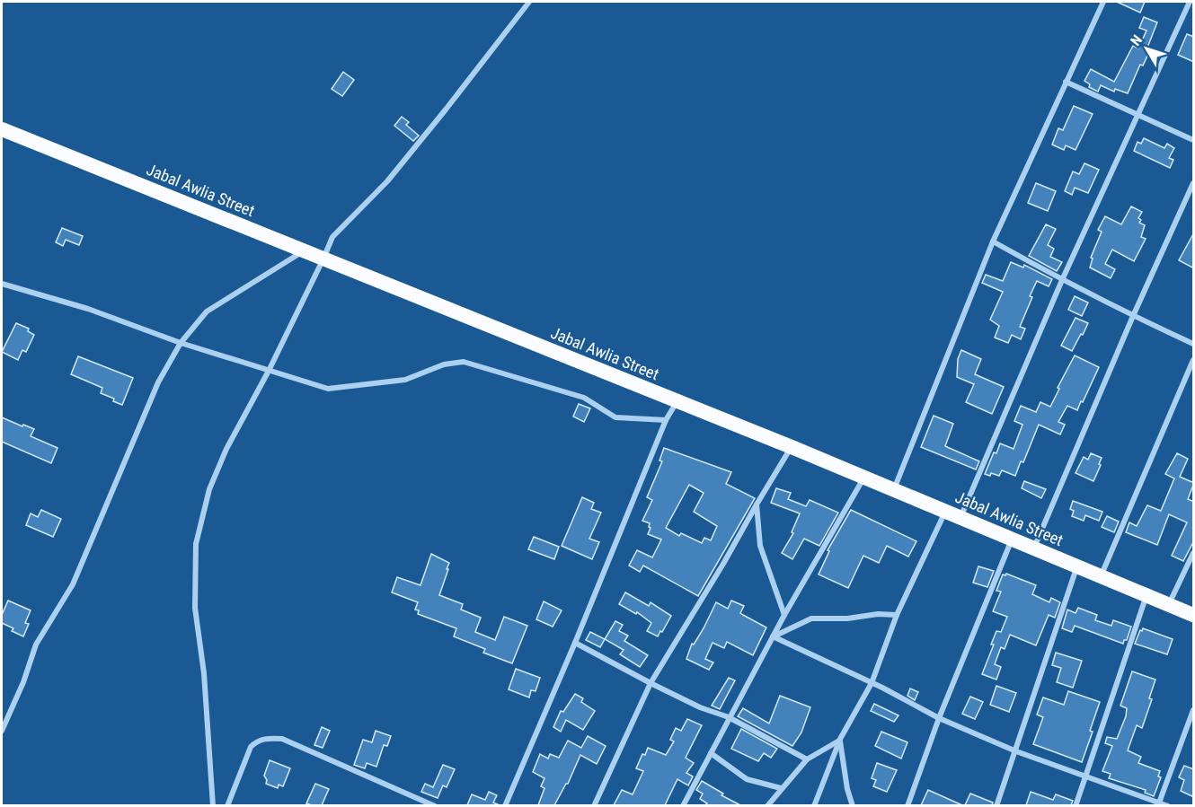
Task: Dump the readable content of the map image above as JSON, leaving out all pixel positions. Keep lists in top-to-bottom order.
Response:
{
  "streets": {
    "highway": ["Jabal Awlia Street"]
  },
  "north": "top left"
}
